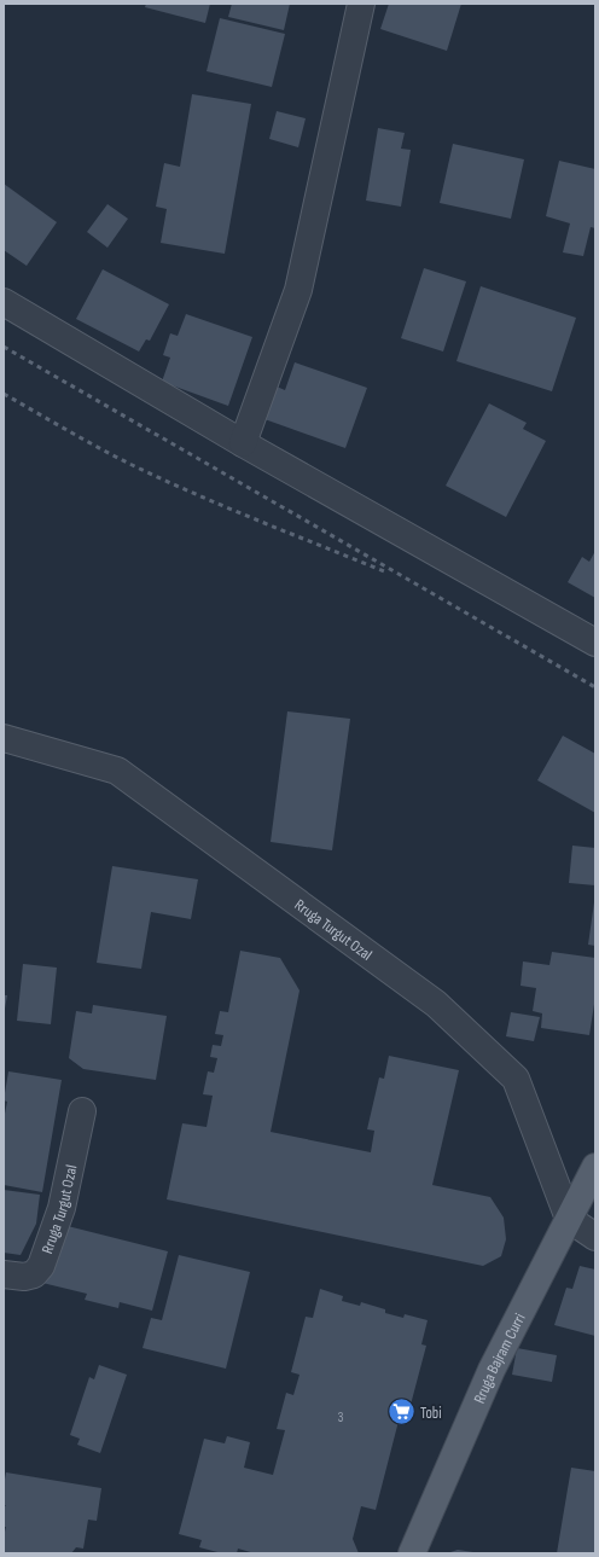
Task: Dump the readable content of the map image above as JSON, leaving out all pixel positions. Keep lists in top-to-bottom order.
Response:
{
  "streets": {
    "main road": ["Rruga Bajram Curri"],
    "street": ["Rruga Turgut Ozal"]
  },
  "crossings": [
    ["Rruga Turgut Ozal", "Rruga Bajram Curri"]
  ],
  "places": {
    "supermarket": ["Tobi"]
  },
  "house_numbers": ["3"]
}
